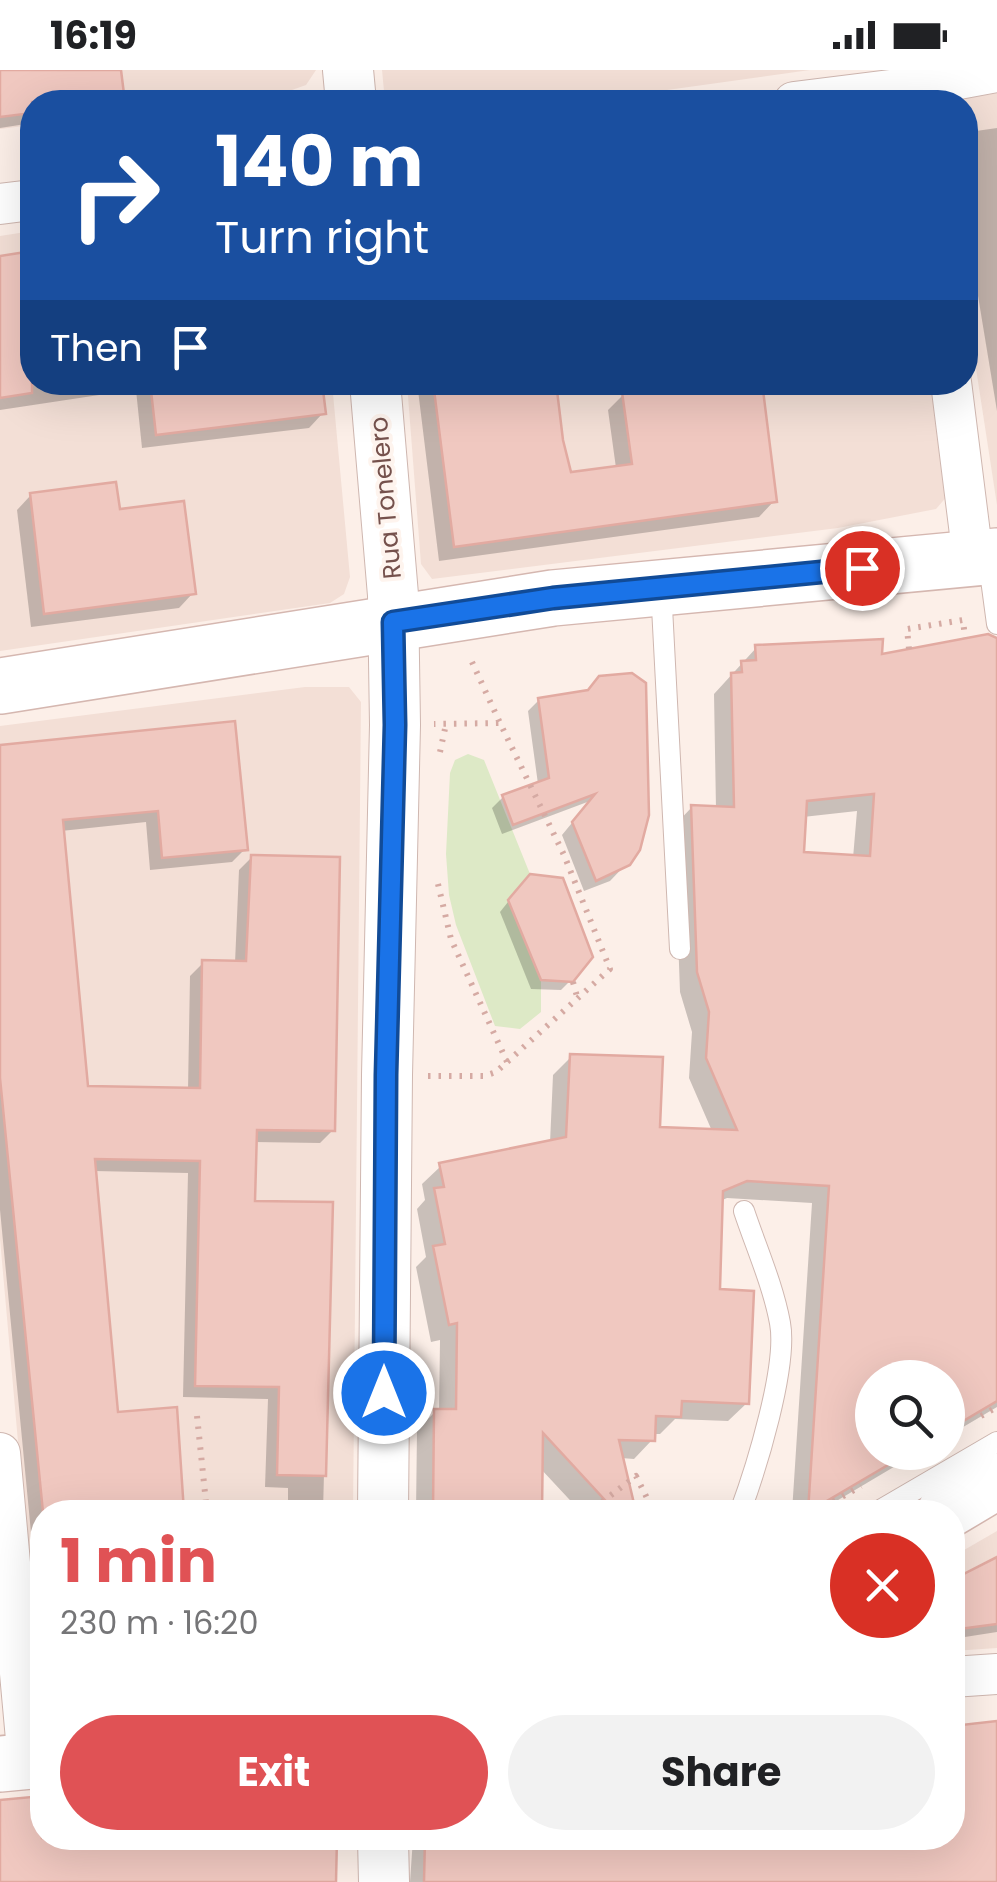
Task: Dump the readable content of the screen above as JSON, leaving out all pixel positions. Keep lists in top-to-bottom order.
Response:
{
  "streets": {
    "street": ["Rua Tonelero"]
  },
  "page": {
    "status": "16:19",
    "turn": ["140 m", "Turn right"],
    "then": "Then",
    "heading": ["1 min", "230 m · 16:20"],
    "buttons": ["Exit", "Share"]
  }
}
